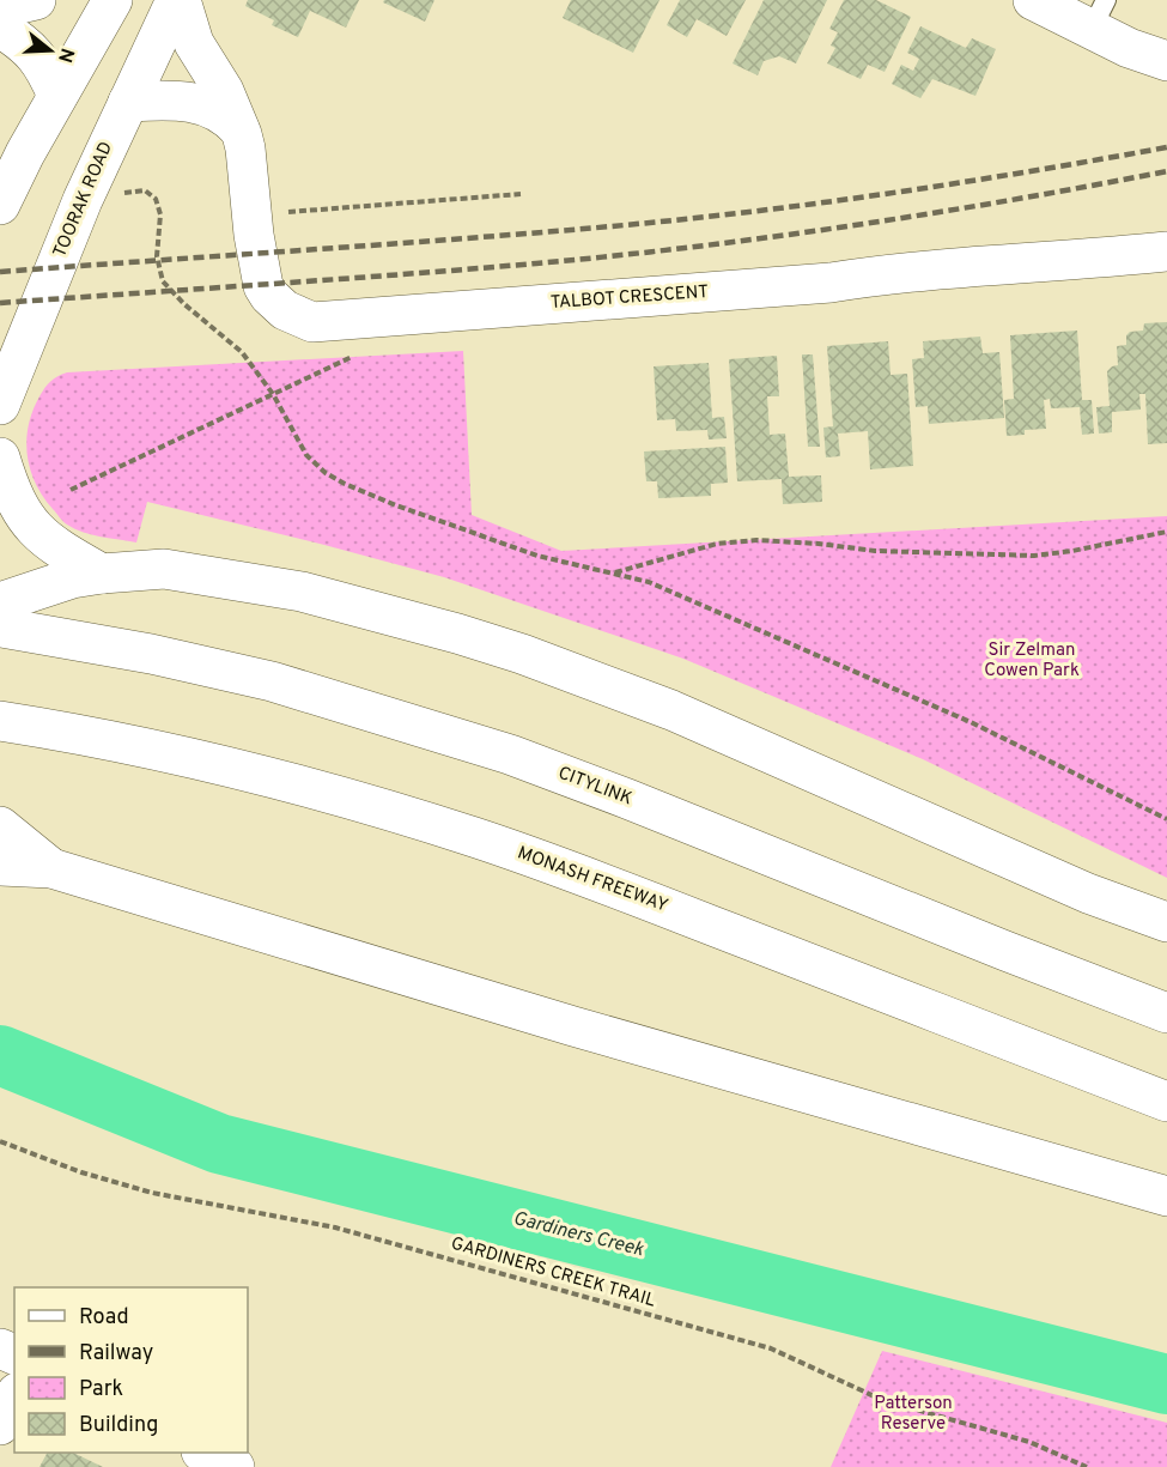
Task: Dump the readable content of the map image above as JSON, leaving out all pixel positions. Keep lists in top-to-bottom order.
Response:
{
  "streets": {
    "main road": [
      "TOORAK ROAD",
      "TALBOT CRESCENT",
      "CITYLINK",
      "MONASH FREEWAY"
    ],
    "path": ["GARDINERS CREEK TRAIL"]
  },
  "crossings": [
    ["TOORAK ROAD", "TALBOT CRESCENT"]
  ],
  "water": ["Gardiners Creek"],
  "parks": ["Sir Zelman Cowen Park", "Patterson Reserve"],
  "legend": [
    "Road",
    "Railway",
    "Park",
    "Building"
  ],
  "north": "right"
}
